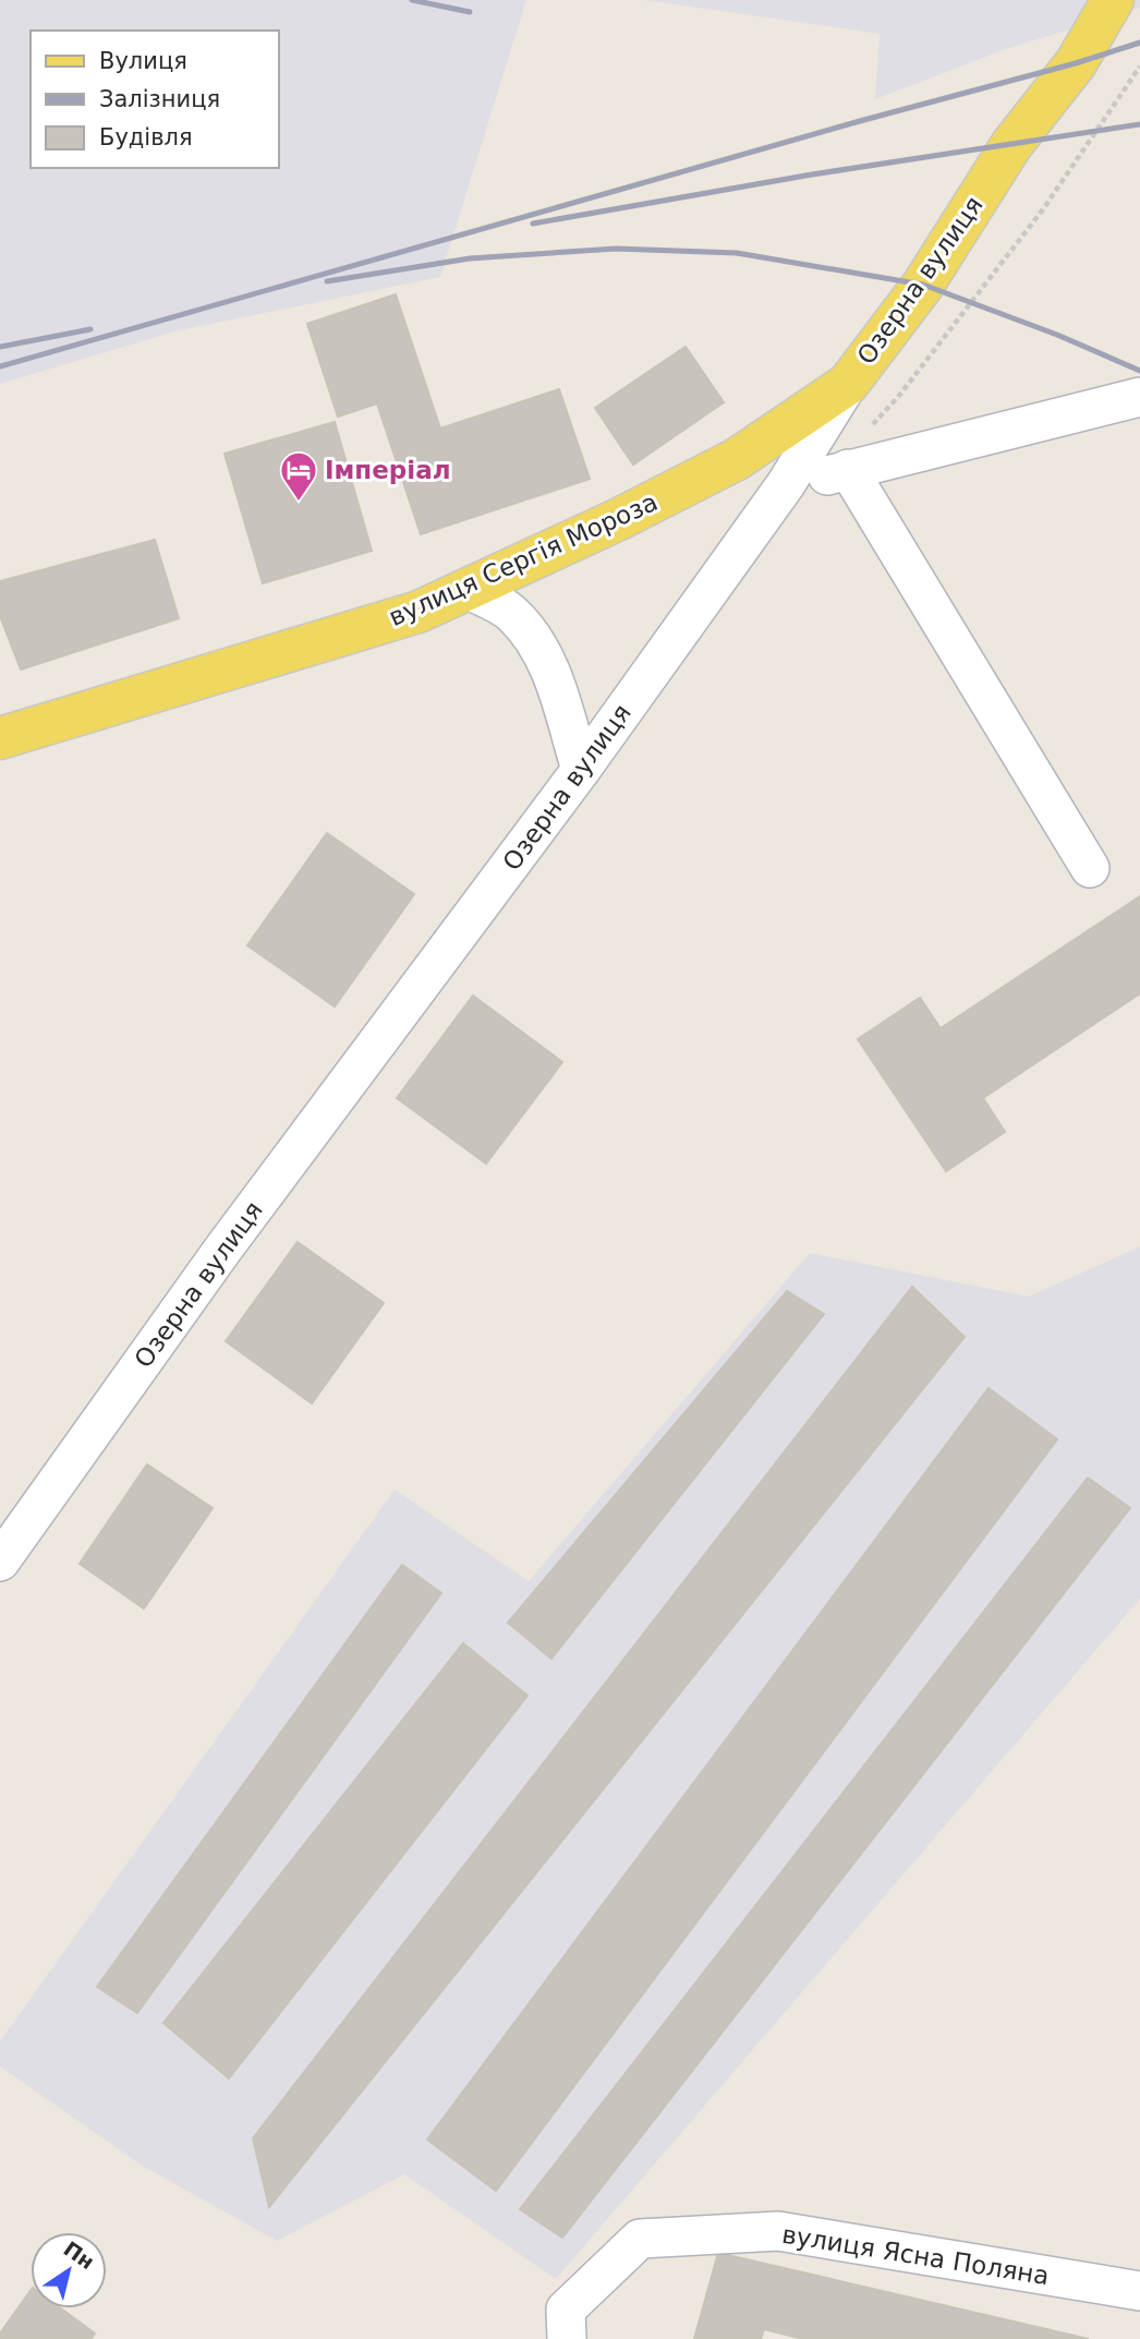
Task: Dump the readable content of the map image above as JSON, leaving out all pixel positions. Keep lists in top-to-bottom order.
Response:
{
  "streets": {
    "main road": ["Озерна вулиця", "вулиця Сергія Мороза"],
    "street": ["вулиця Ясна Поляна"]
  },
  "crossings": [
    ["Озерна вулиця", "вулиця Сергія Мороза"]
  ],
  "places": {
    "hotel": ["Імперіал"]
  },
  "legend": ["Вулиця", "Залізниця", "Будівля"],
  "north": "top right"
}
